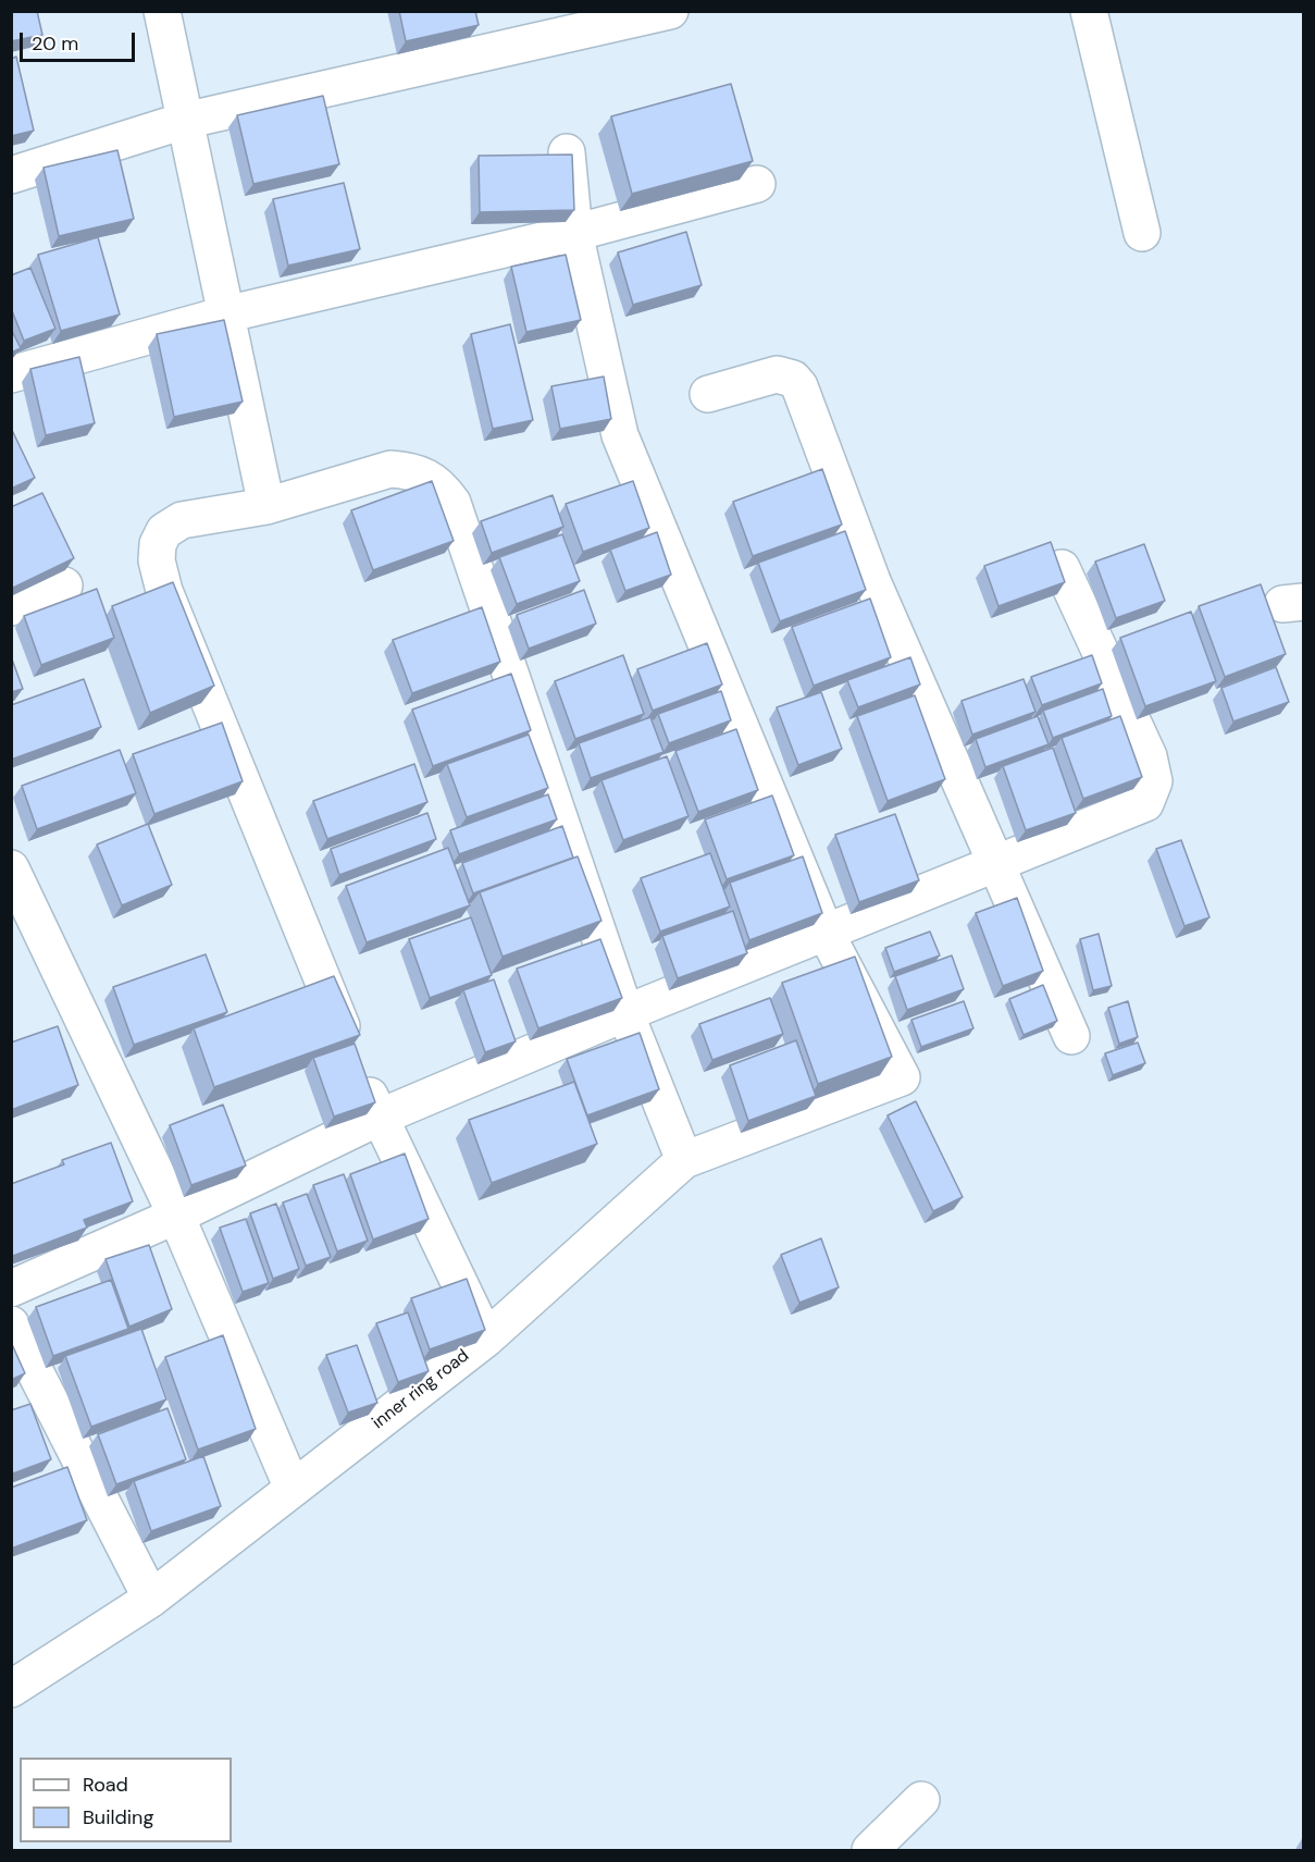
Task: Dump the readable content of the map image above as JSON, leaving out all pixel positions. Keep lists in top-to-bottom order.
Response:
{
  "streets": {
    "street": ["inner ring road"]
  },
  "legend": ["Road", "Building"],
  "scale_bar": "20 m"
}
